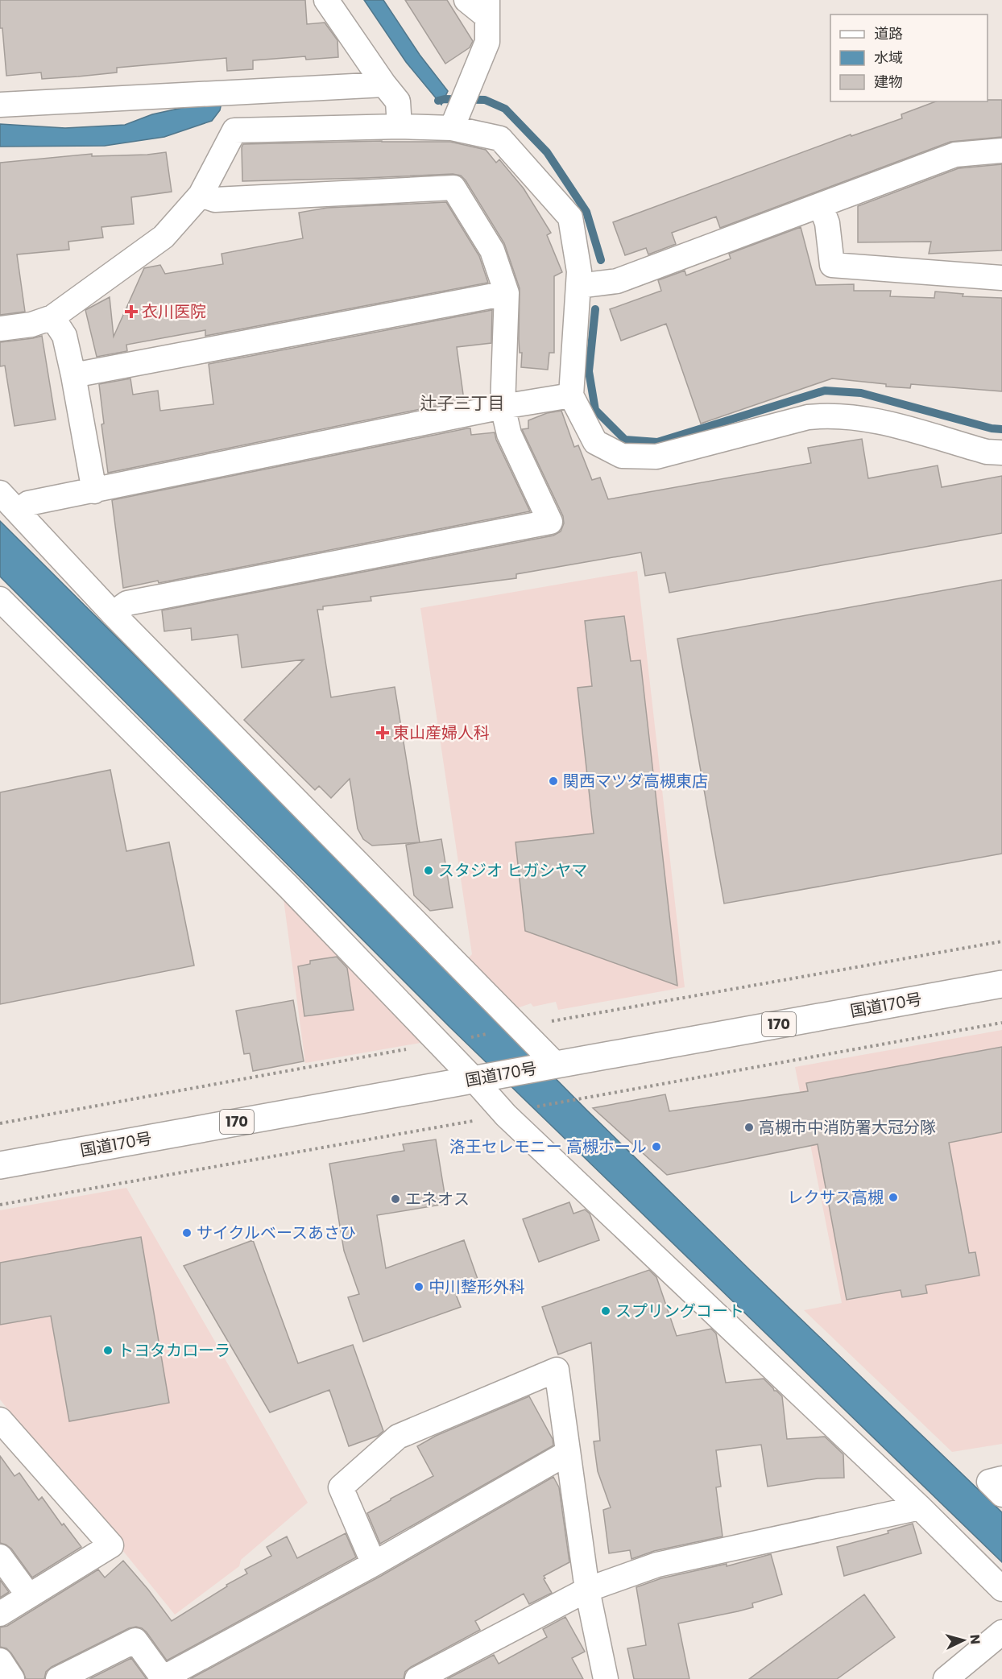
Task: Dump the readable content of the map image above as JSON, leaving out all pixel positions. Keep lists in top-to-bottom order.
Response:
{
  "streets": {
    "highway": ["国道170号", "170"]
  },
  "districts": ["辻子三丁目"],
  "places": {
    "health": ["衣川医院", "東山産婦人科"],
    "other": [
      "関西マツダ高槻東店",
      "スタジオ ヒガシヤマ",
      "高槻市中消防署大冠分隊",
      "洛王セレモニー 高槻ホール",
      "レクサス高槻",
      "エネオス",
      "サイクルベースあさひ",
      "中川整形外科",
      "スプリングコート",
      "トヨタカローラ"
    ]
  },
  "legend": ["道路", "水域", "建物"],
  "north": "right"
}
